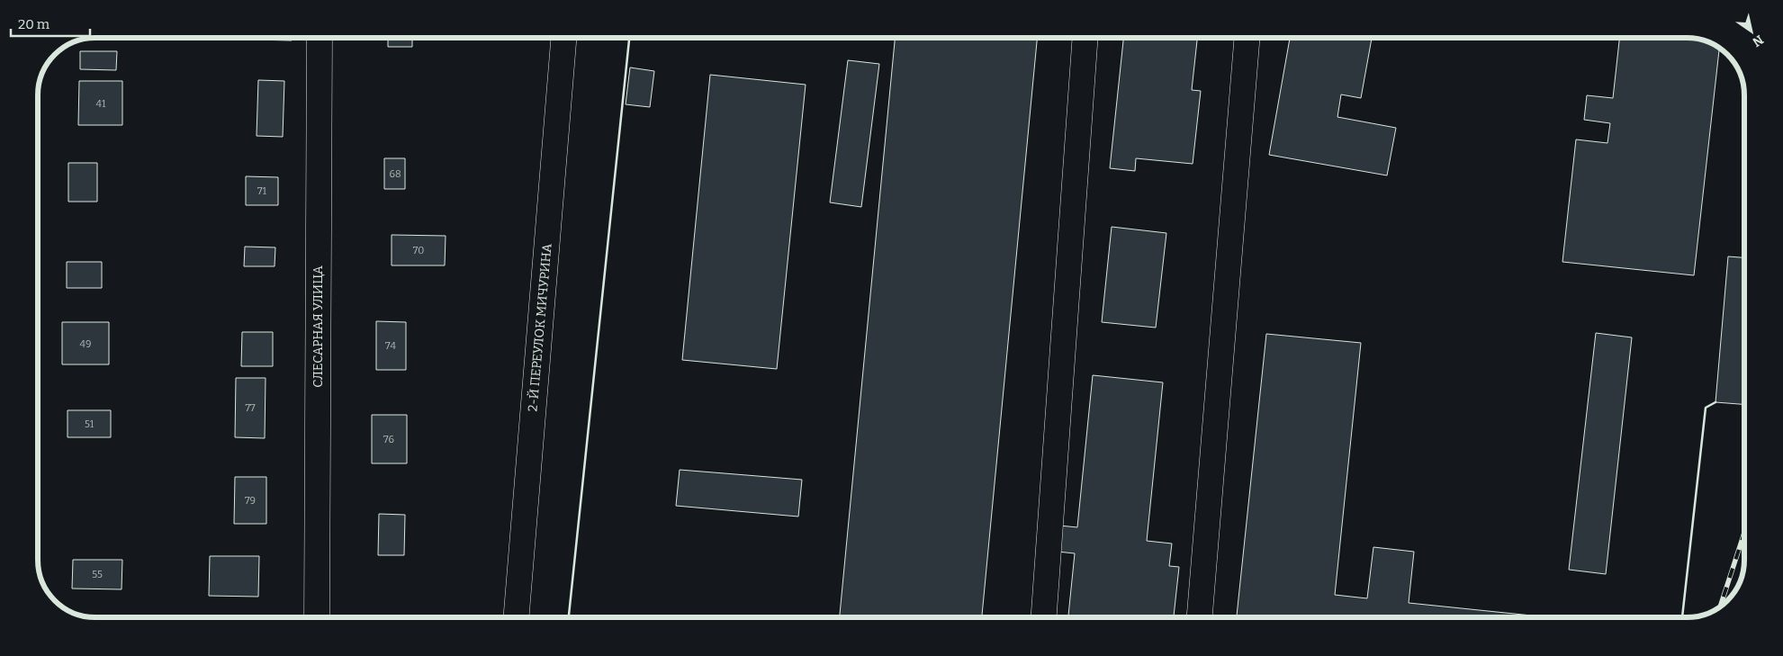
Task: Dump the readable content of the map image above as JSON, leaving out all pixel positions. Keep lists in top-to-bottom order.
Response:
{
  "streets": {
    "street": ["СЛЕСАРНАЯ УЛИЦА", "2-Й ПЕРЕУЛОК МИЧУРИНА"]
  },
  "house_numbers": [
    "41",
    "68",
    "71",
    "70",
    "49",
    "74",
    "77",
    "51",
    "76",
    "79",
    "55"
  ],
  "scale_bar": "20 m",
  "north": "bottom right"
}
